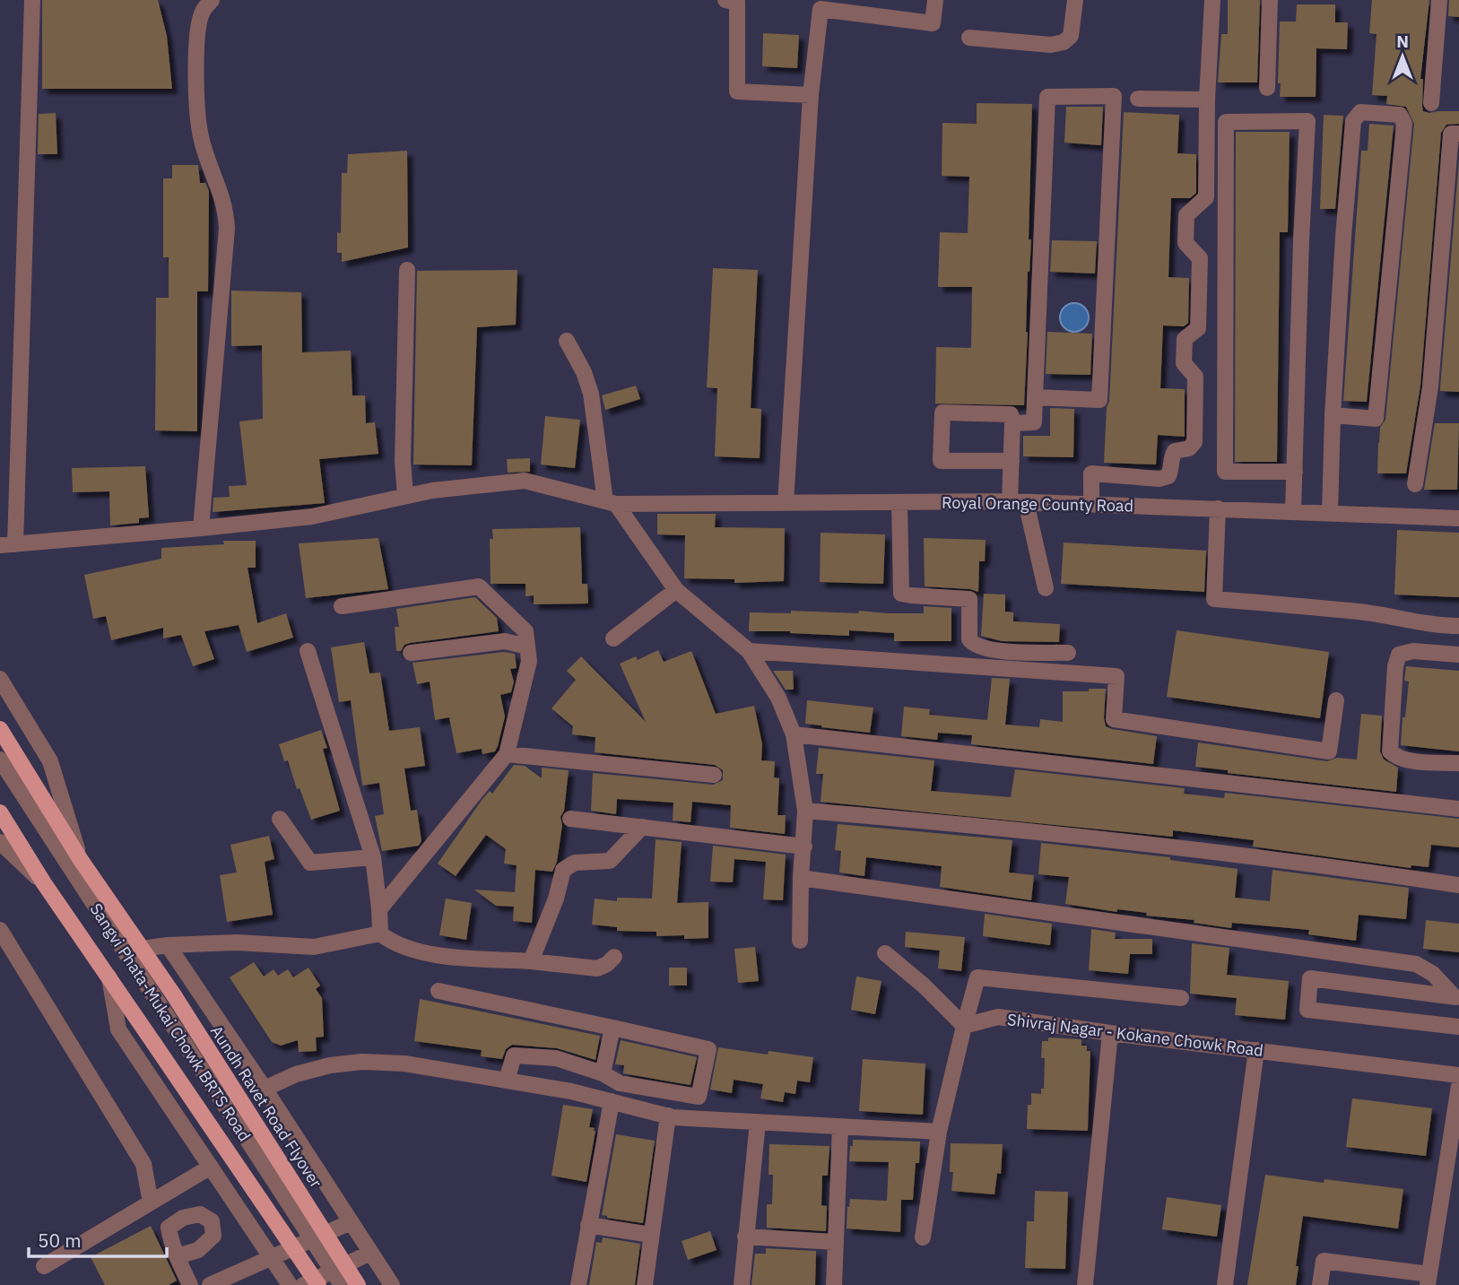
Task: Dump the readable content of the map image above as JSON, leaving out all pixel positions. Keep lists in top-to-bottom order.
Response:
{
  "streets": {
    "main road": ["Aundh Ravet Road Flyover"],
    "street": ["Royal Orange County Road", "Sangvi Phata-Mukai Chowk BRTS Road", "Shivraj Nagar - Kokane Chowk Road"]
  },
  "crossings": [
    ["Sangvi Phata-Mukai Chowk BRTS Road", "Aundh Ravet Road Flyover"]
  ],
  "scale_bar": "50 m",
  "north": "top"
}
